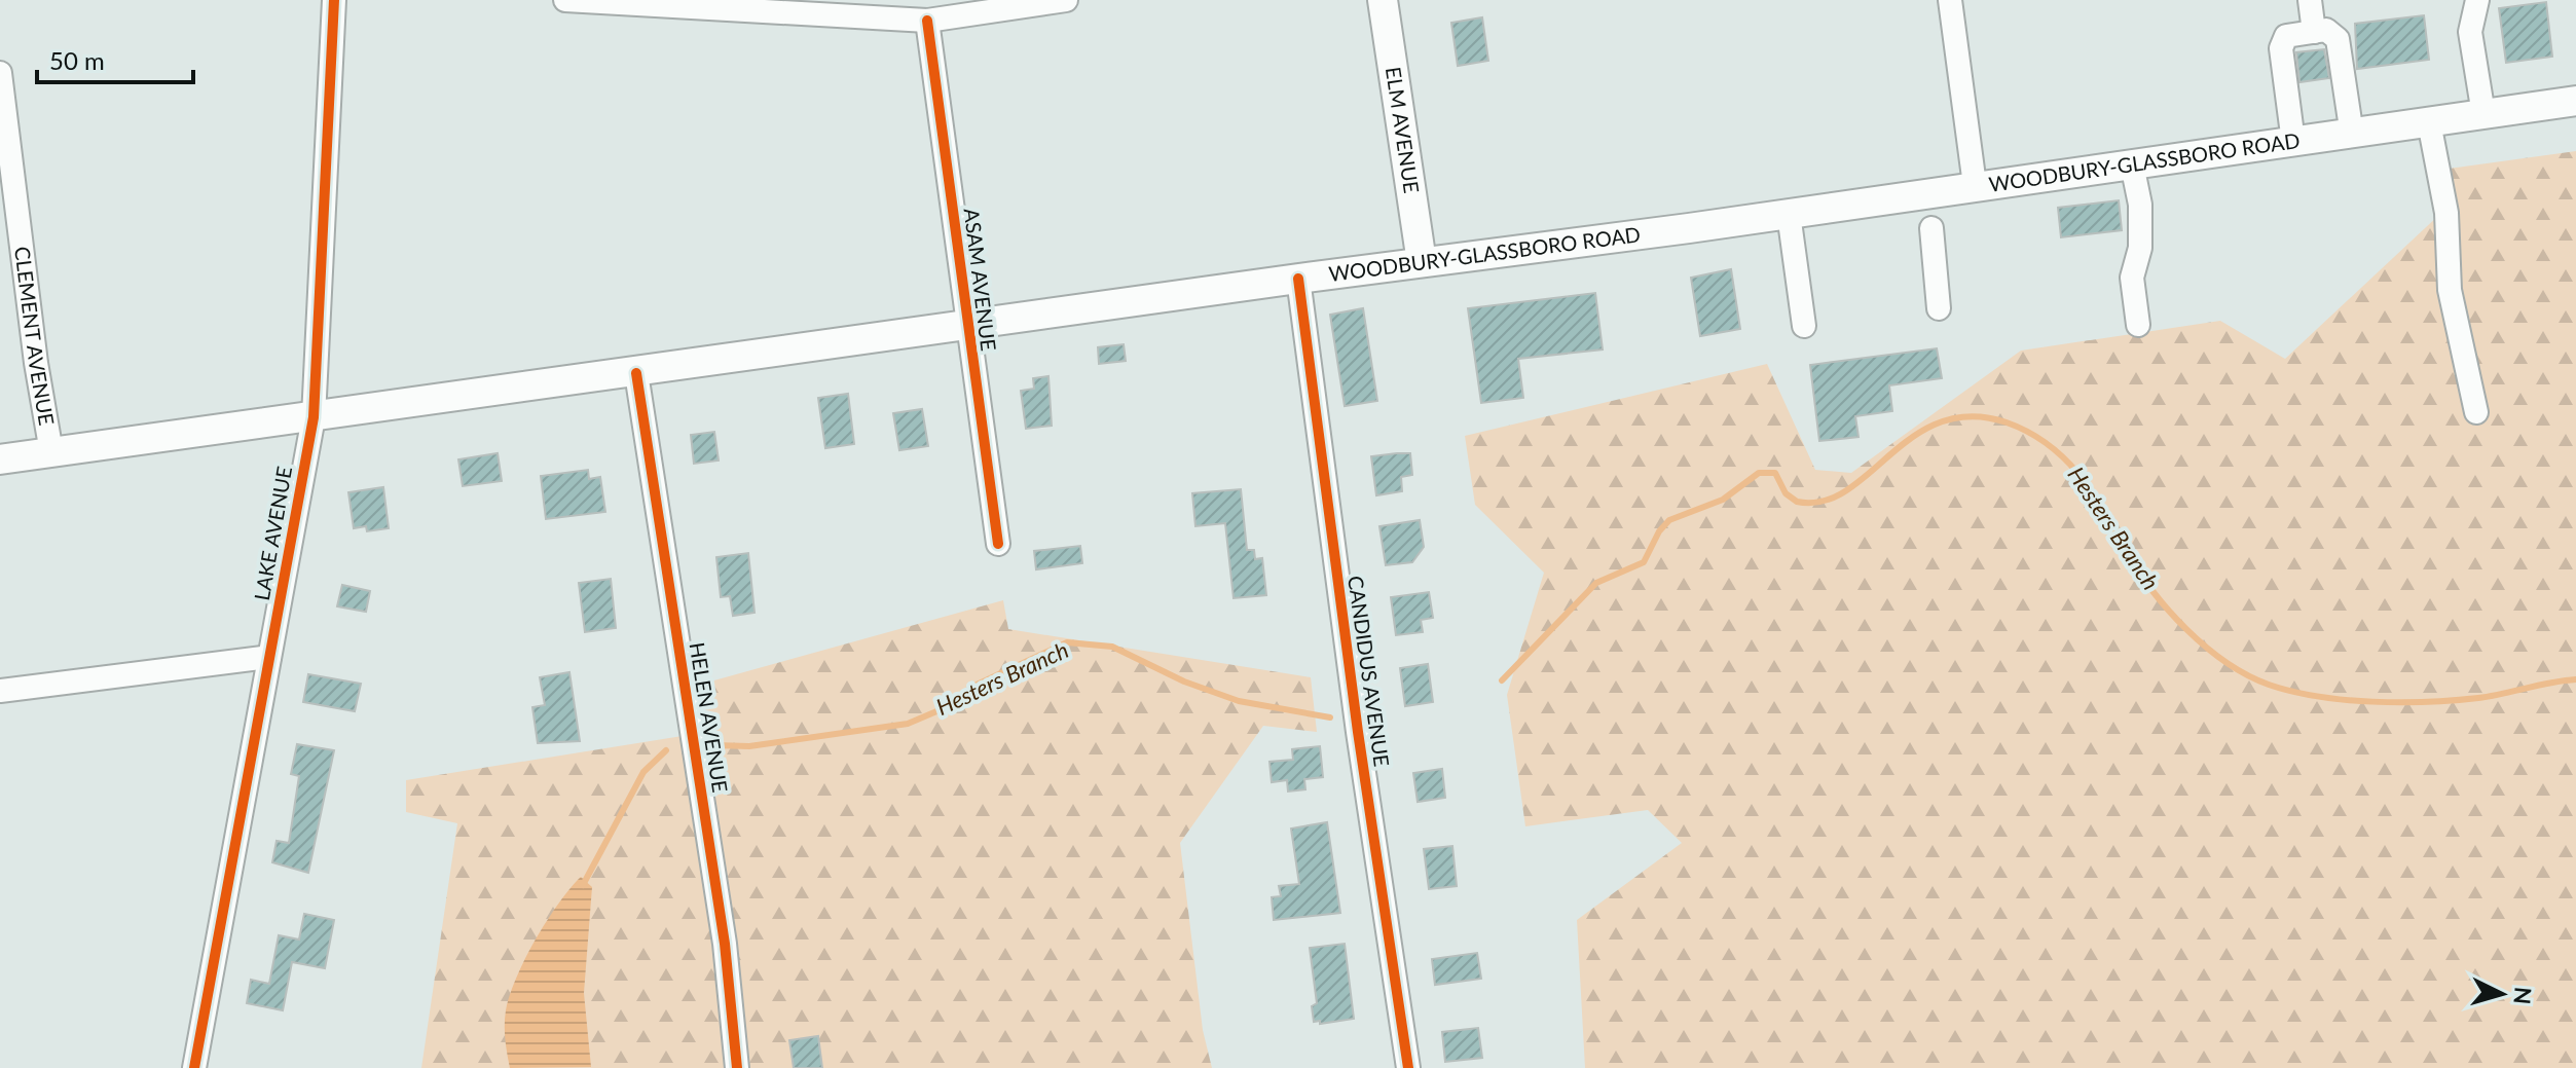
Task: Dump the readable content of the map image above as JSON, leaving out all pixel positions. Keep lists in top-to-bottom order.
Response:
{
  "streets": {
    "main road": ["ELM AVENUE", "WOODBURY-GLASSBORO ROAD"],
    "street": [
      "ASAM AVENUE",
      "CLEMENT AVENUE",
      "LAKE AVENUE",
      "CANDIDUS AVENUE",
      "HELEN AVENUE"
    ]
  },
  "crossings": [
    ["ELM AVENUE", "WOODBURY-GLASSBORO ROAD"],
    ["WOODBURY-GLASSBORO ROAD", "ASAM AVENUE"],
    ["WOODBURY-GLASSBORO ROAD", "CLEMENT AVENUE"],
    ["WOODBURY-GLASSBORO ROAD", "LAKE AVENUE"],
    ["WOODBURY-GLASSBORO ROAD", "CANDIDUS AVENUE"],
    ["WOODBURY-GLASSBORO ROAD", "HELEN AVENUE"]
  ],
  "water": ["Hesters Branch"],
  "scale_bar": "50 m",
  "north": "right"
}
